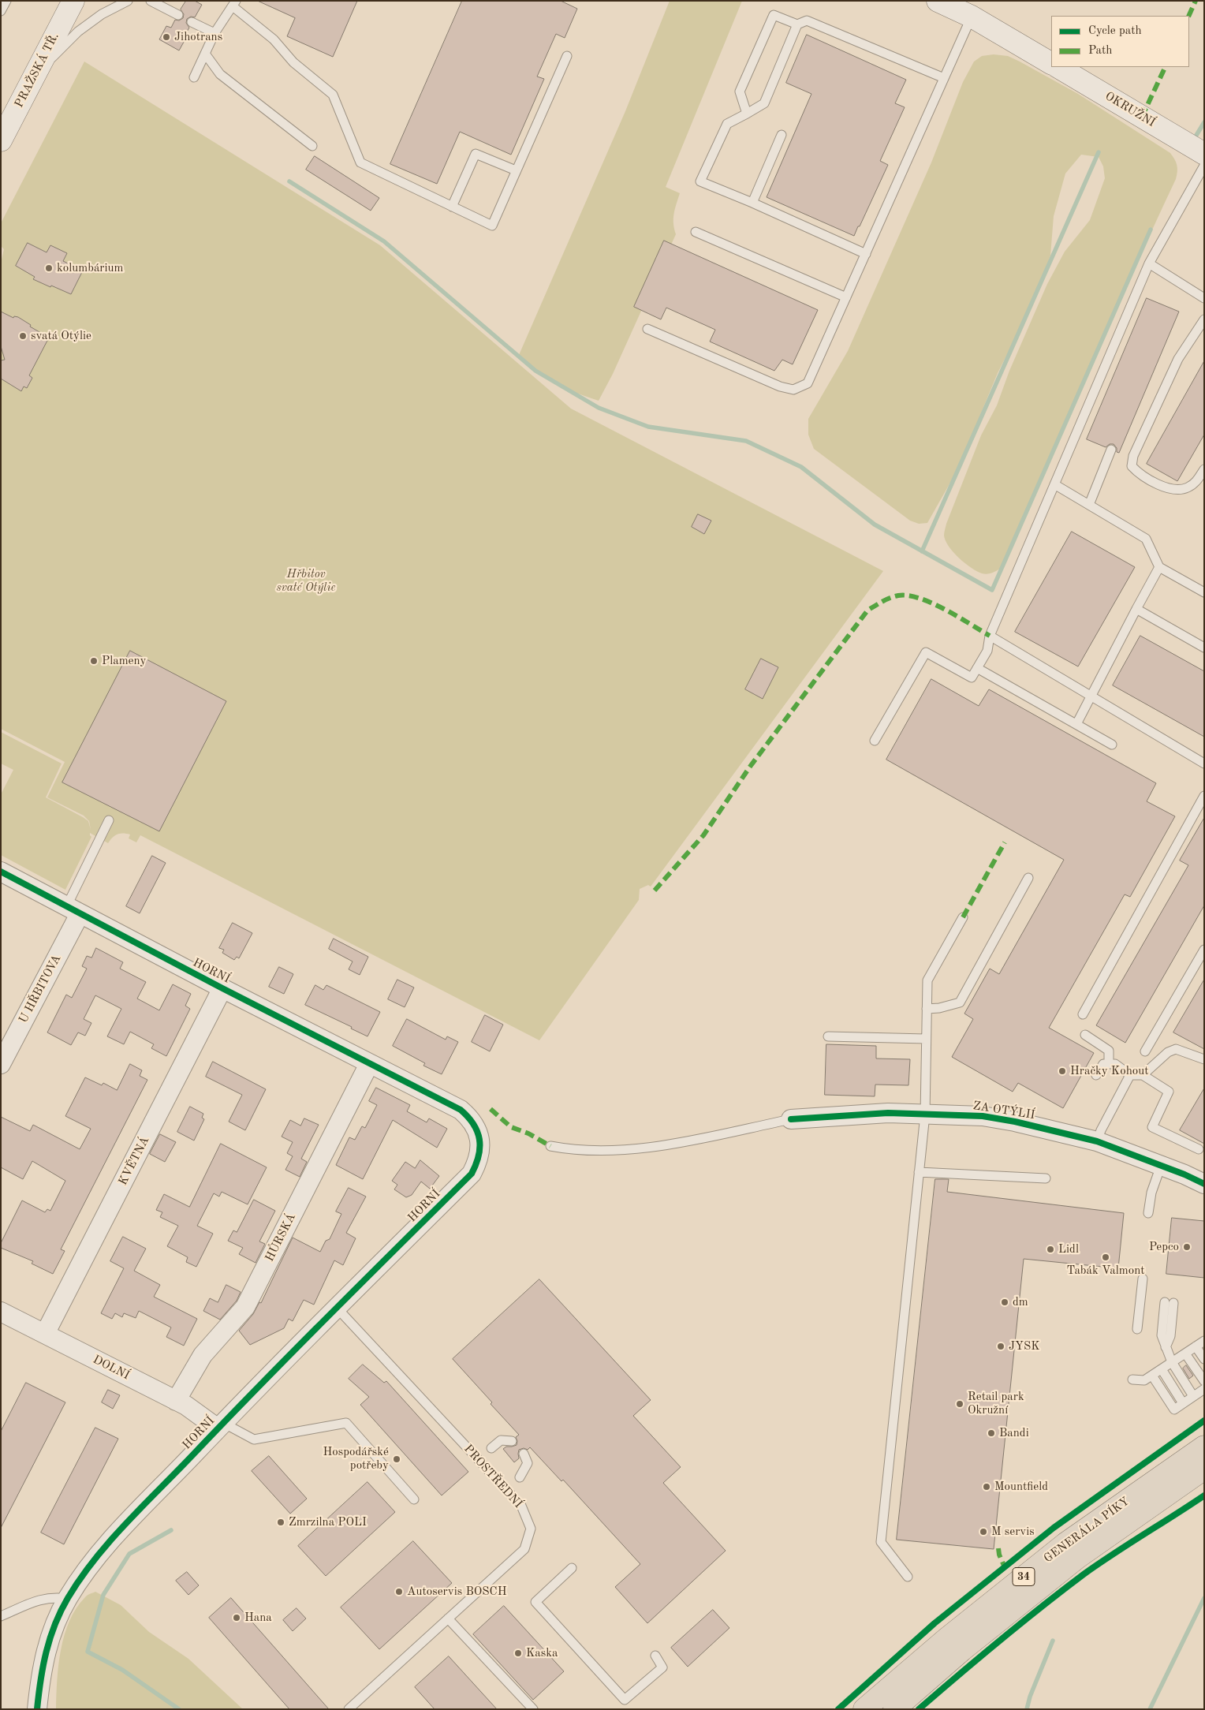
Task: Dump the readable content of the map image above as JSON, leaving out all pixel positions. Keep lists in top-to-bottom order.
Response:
{
  "streets": {
    "highway": ["GENERÁLA PÍKY", "34"],
    "main road": ["PRAŽSKÁ TŘ.", "OKRUŽNÍ"],
    "street": [
      "HORNÍ",
      "U HŘBITOVA",
      "ZA OTÝLIÍ",
      "KVĚTNÁ",
      "HŮRSKÁ",
      "DOLNÍ"
    ],
    "lane": ["PROSTŘEDNÍ"]
  },
  "crossings": [
    ["HORNÍ", "U HŘBITOVA"],
    ["HORNÍ", "KVĚTNÁ"],
    ["HORNÍ", "HŮRSKÁ"],
    ["HORNÍ", "DOLNÍ"],
    ["HORNÍ", "PROSTŘEDNÍ"],
    ["KVĚTNÁ", "DOLNÍ"],
    ["HŮRSKÁ", "DOLNÍ"]
  ],
  "parks": ["Hřbitov svaté Otýlie"],
  "places": [
    "Jihotrans",
    "kolumbárium",
    "svatá Otýlie",
    "Plameny",
    "Hračky Kohout",
    "Pepco",
    "Lidl",
    "Tabák Valmont",
    "dm",
    "JYSK",
    "Retail park Okružní",
    "Bandi",
    "Hospodářské potřeby",
    "Mountfield",
    "Zmrzilna POLI",
    "M servis",
    "Autoservis BOSCH",
    "Hana",
    "Kaska"
  ],
  "legend": ["Cycle path", "Path"]
}
